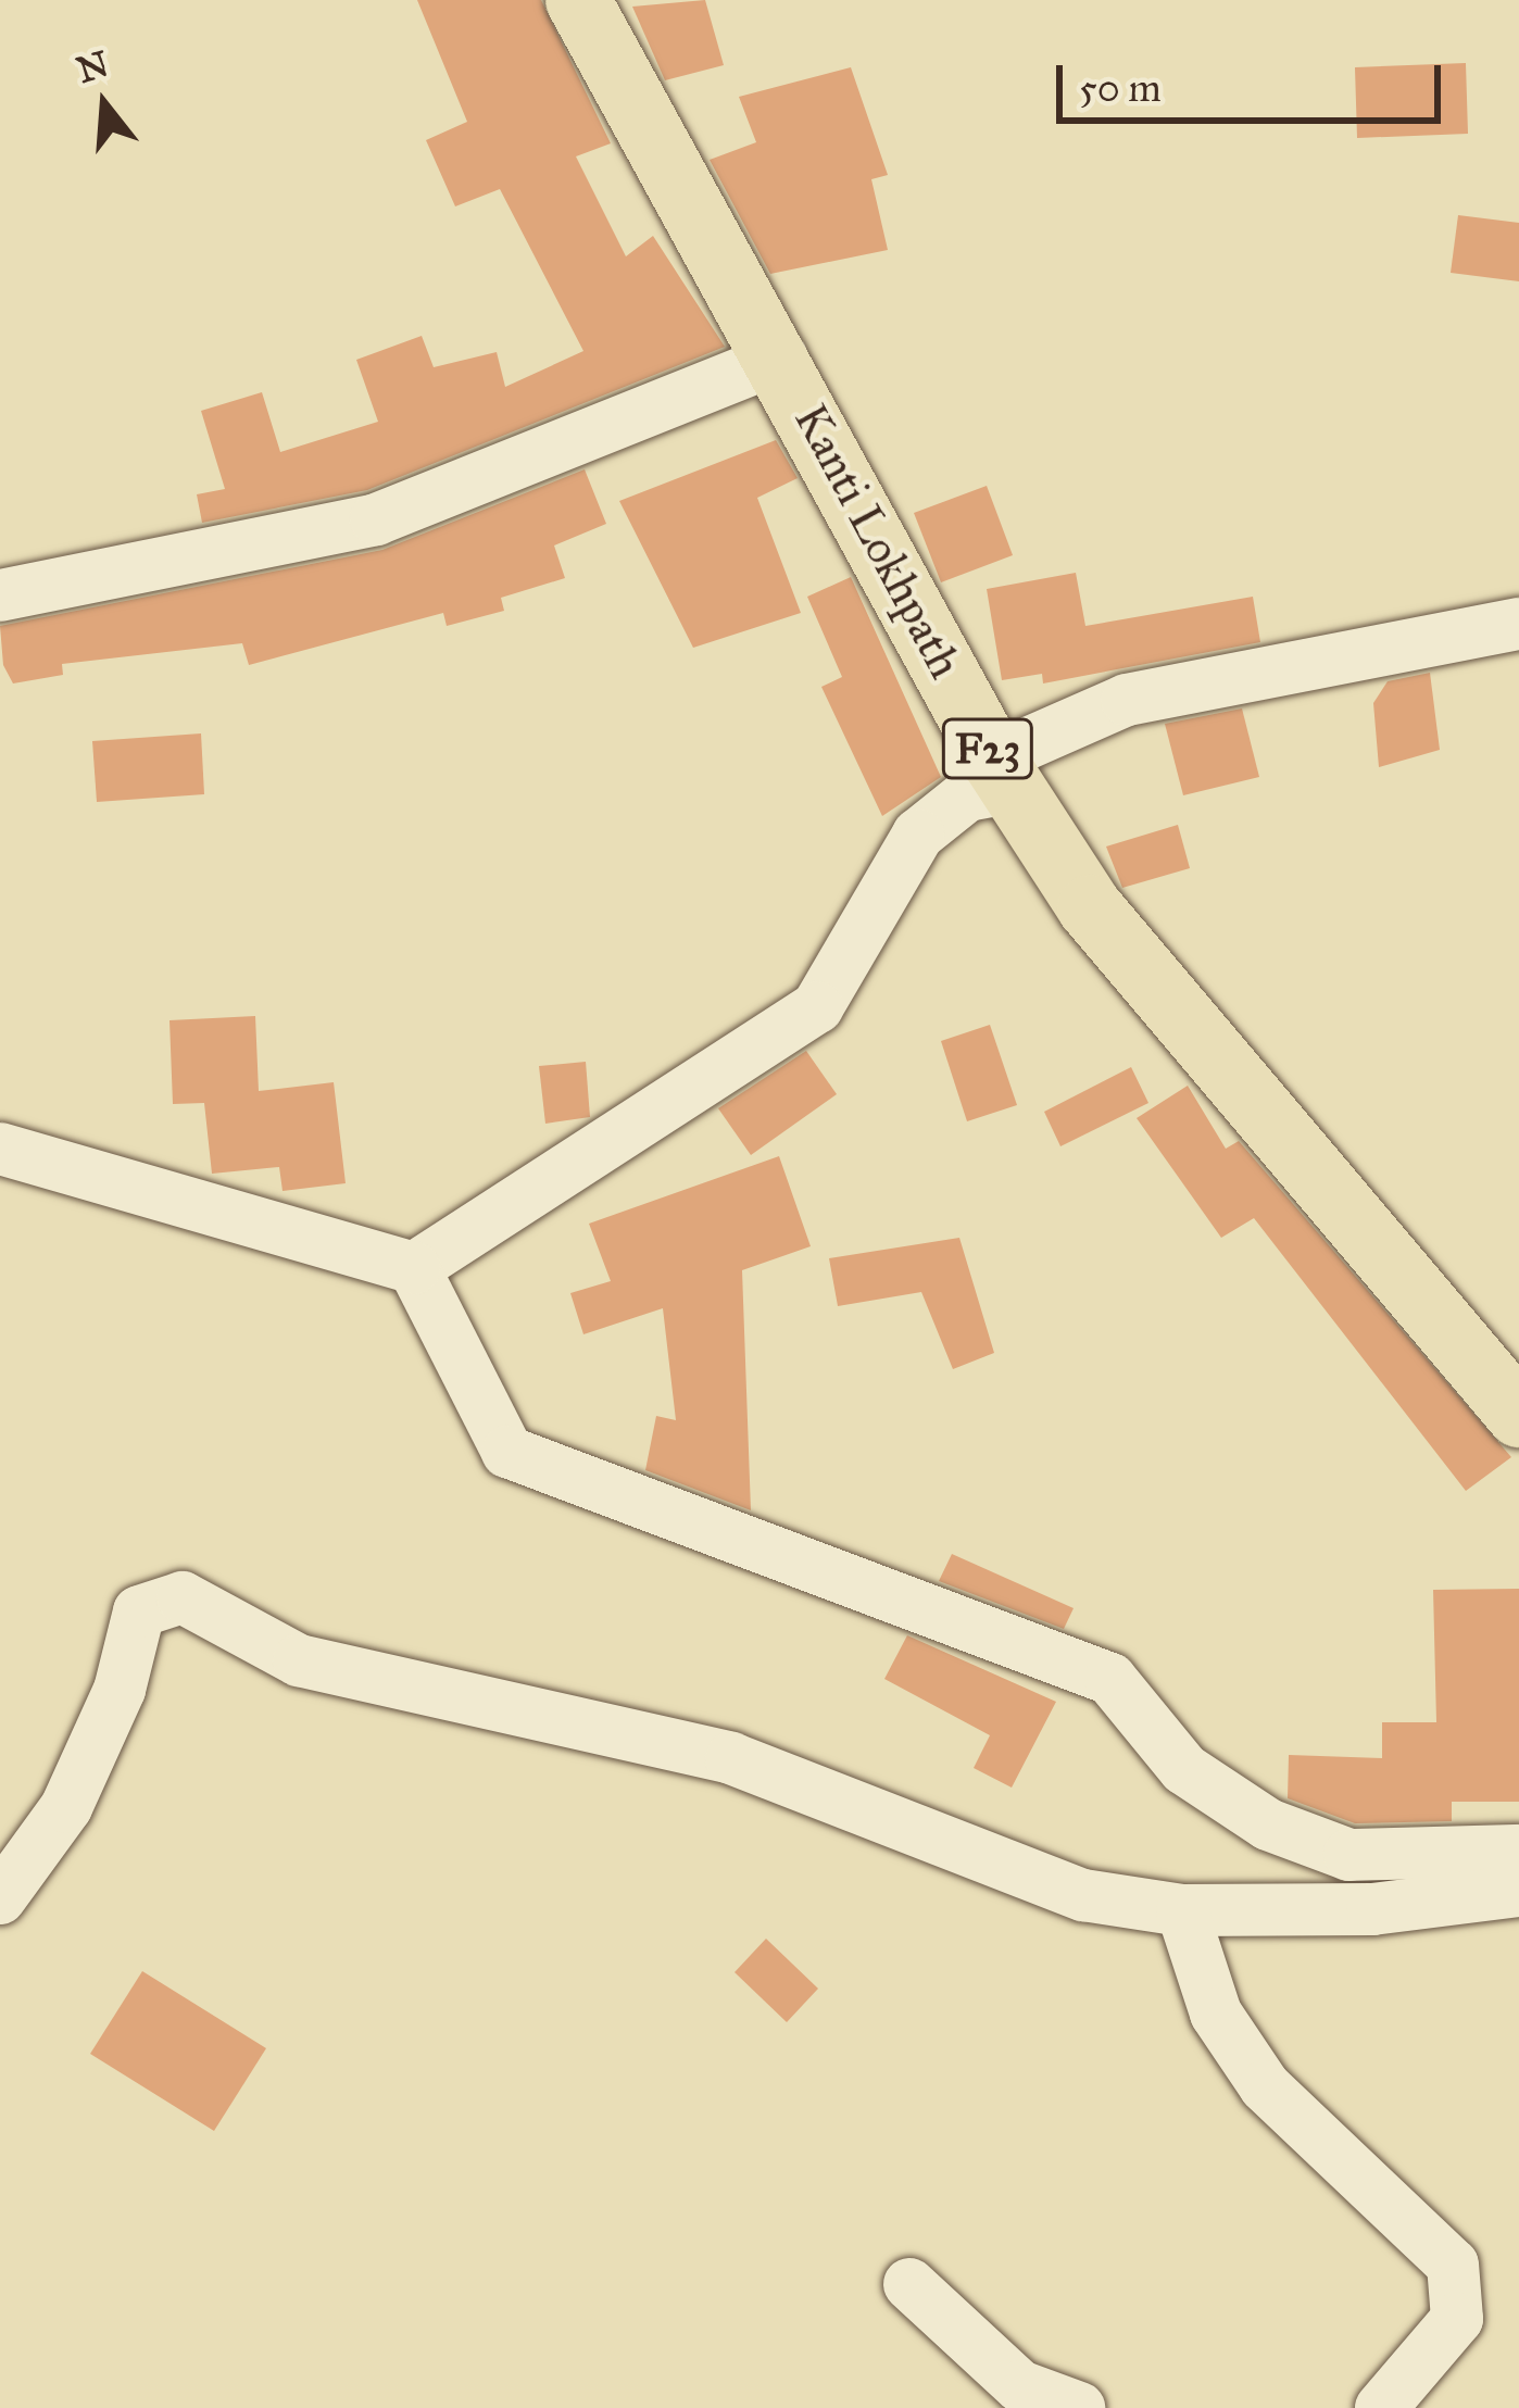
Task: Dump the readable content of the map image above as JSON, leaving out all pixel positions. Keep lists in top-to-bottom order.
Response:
{
  "streets": {
    "main road": ["Kanti Lokhpath", "F23"]
  },
  "scale_bar": "50 m",
  "north": "top"
}
